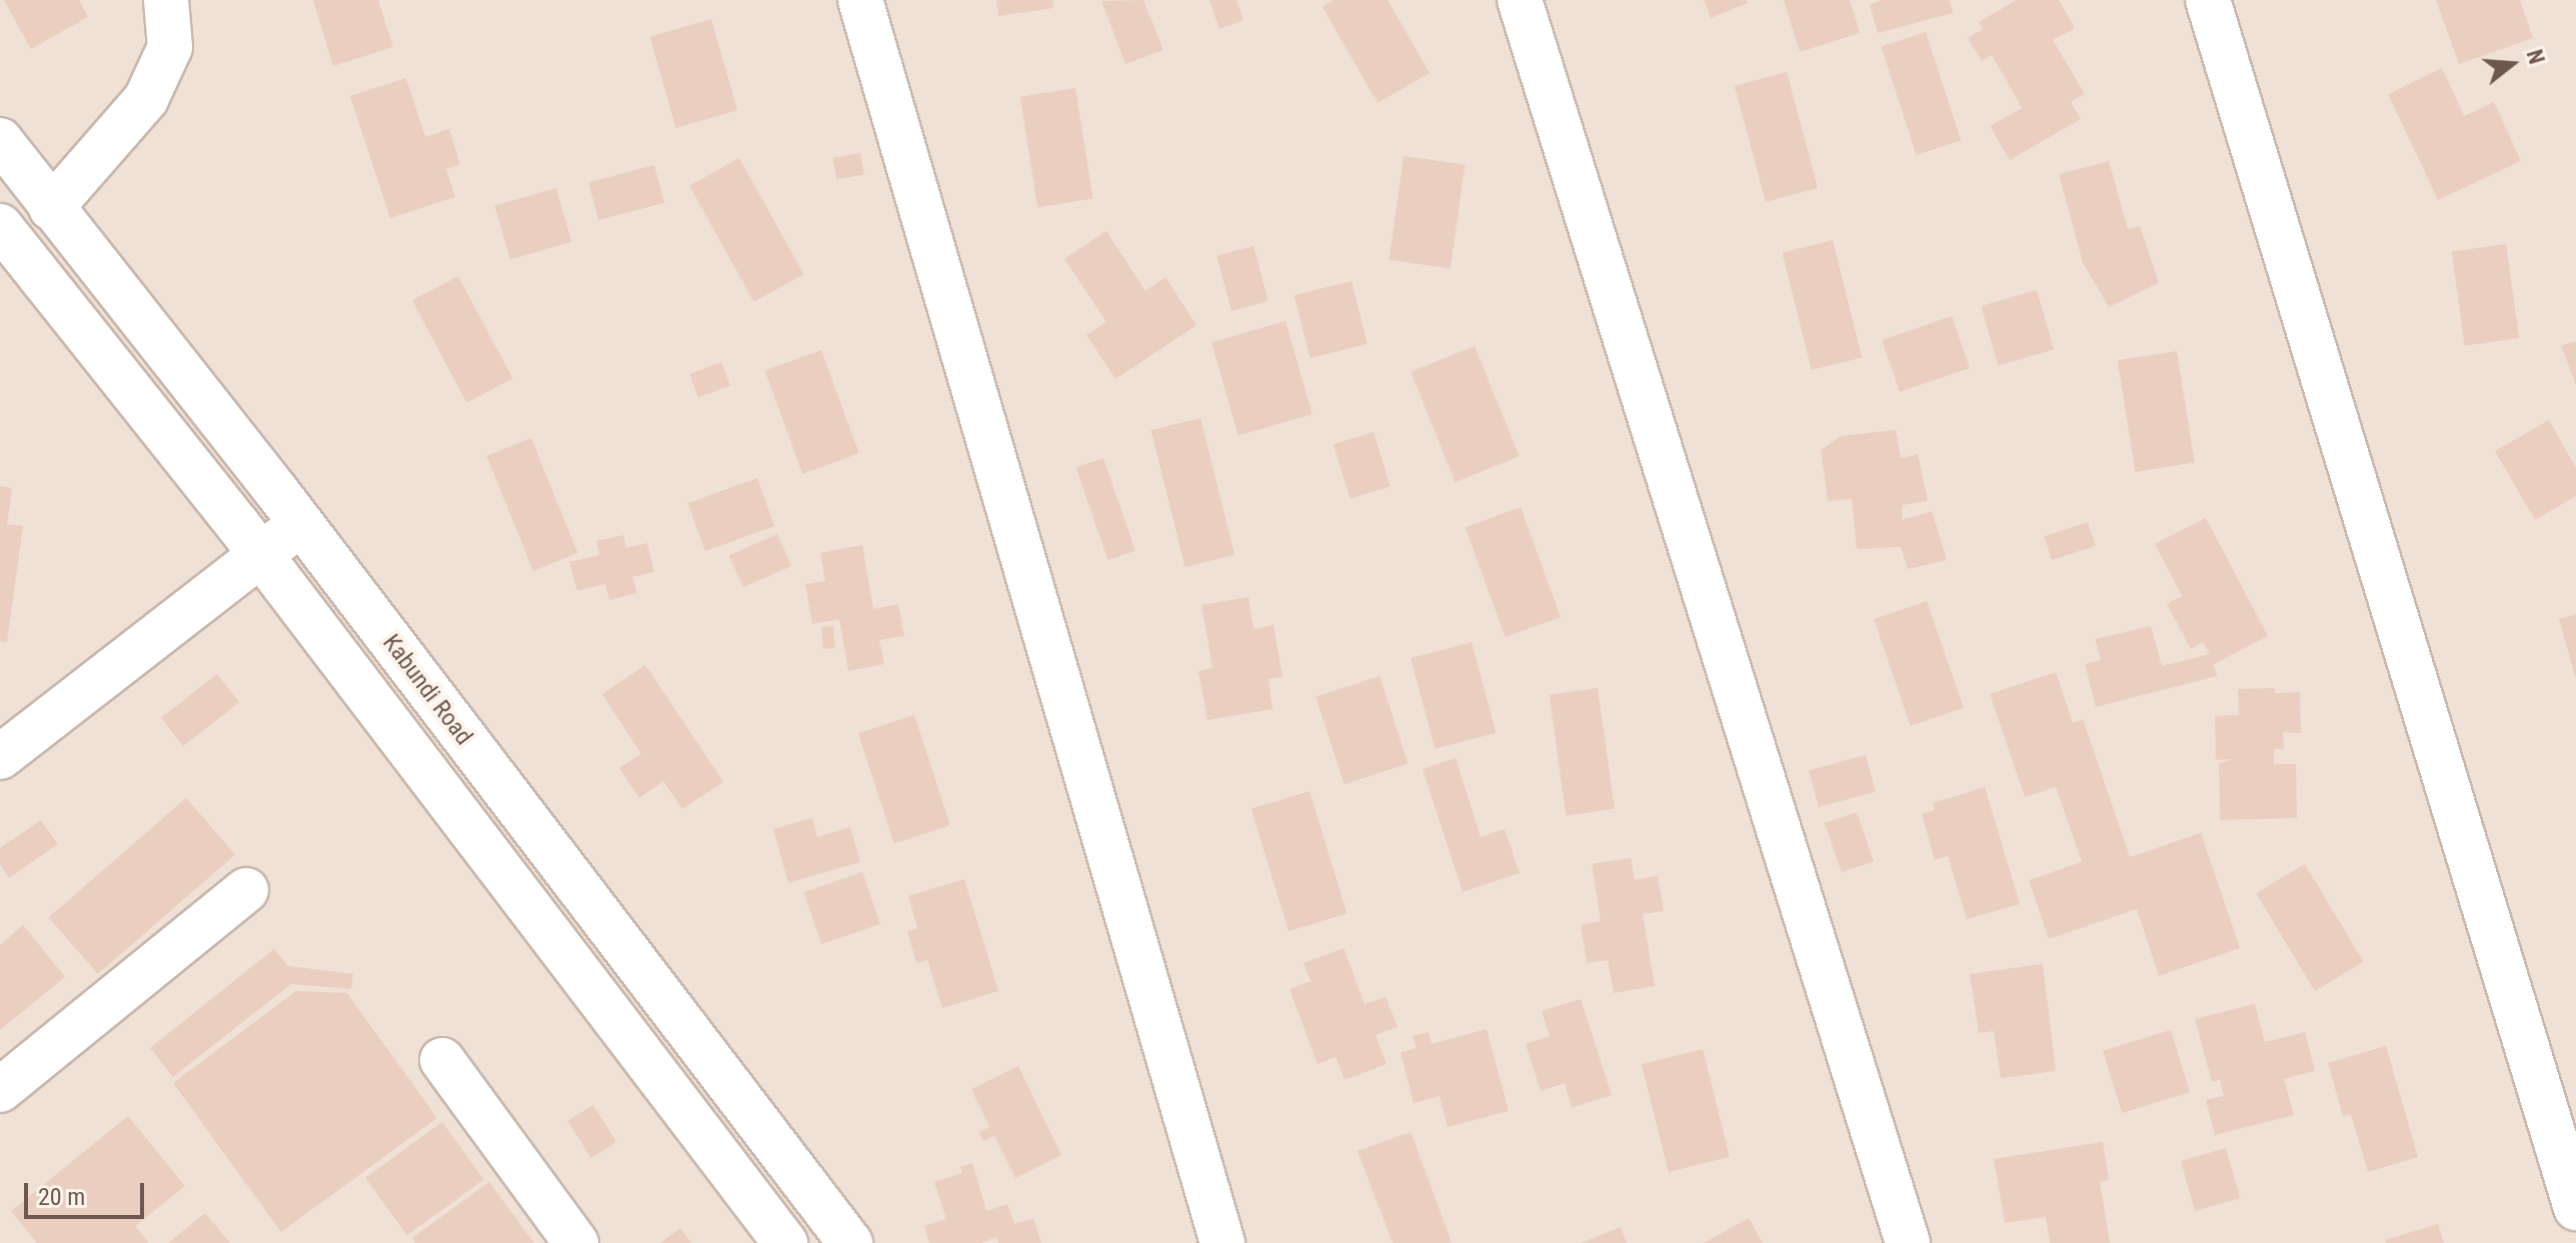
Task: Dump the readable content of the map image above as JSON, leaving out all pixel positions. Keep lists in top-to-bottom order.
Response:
{
  "streets": {
    "street": ["Kabundi Road"]
  },
  "scale_bar": "20 m",
  "north": "right"
}
